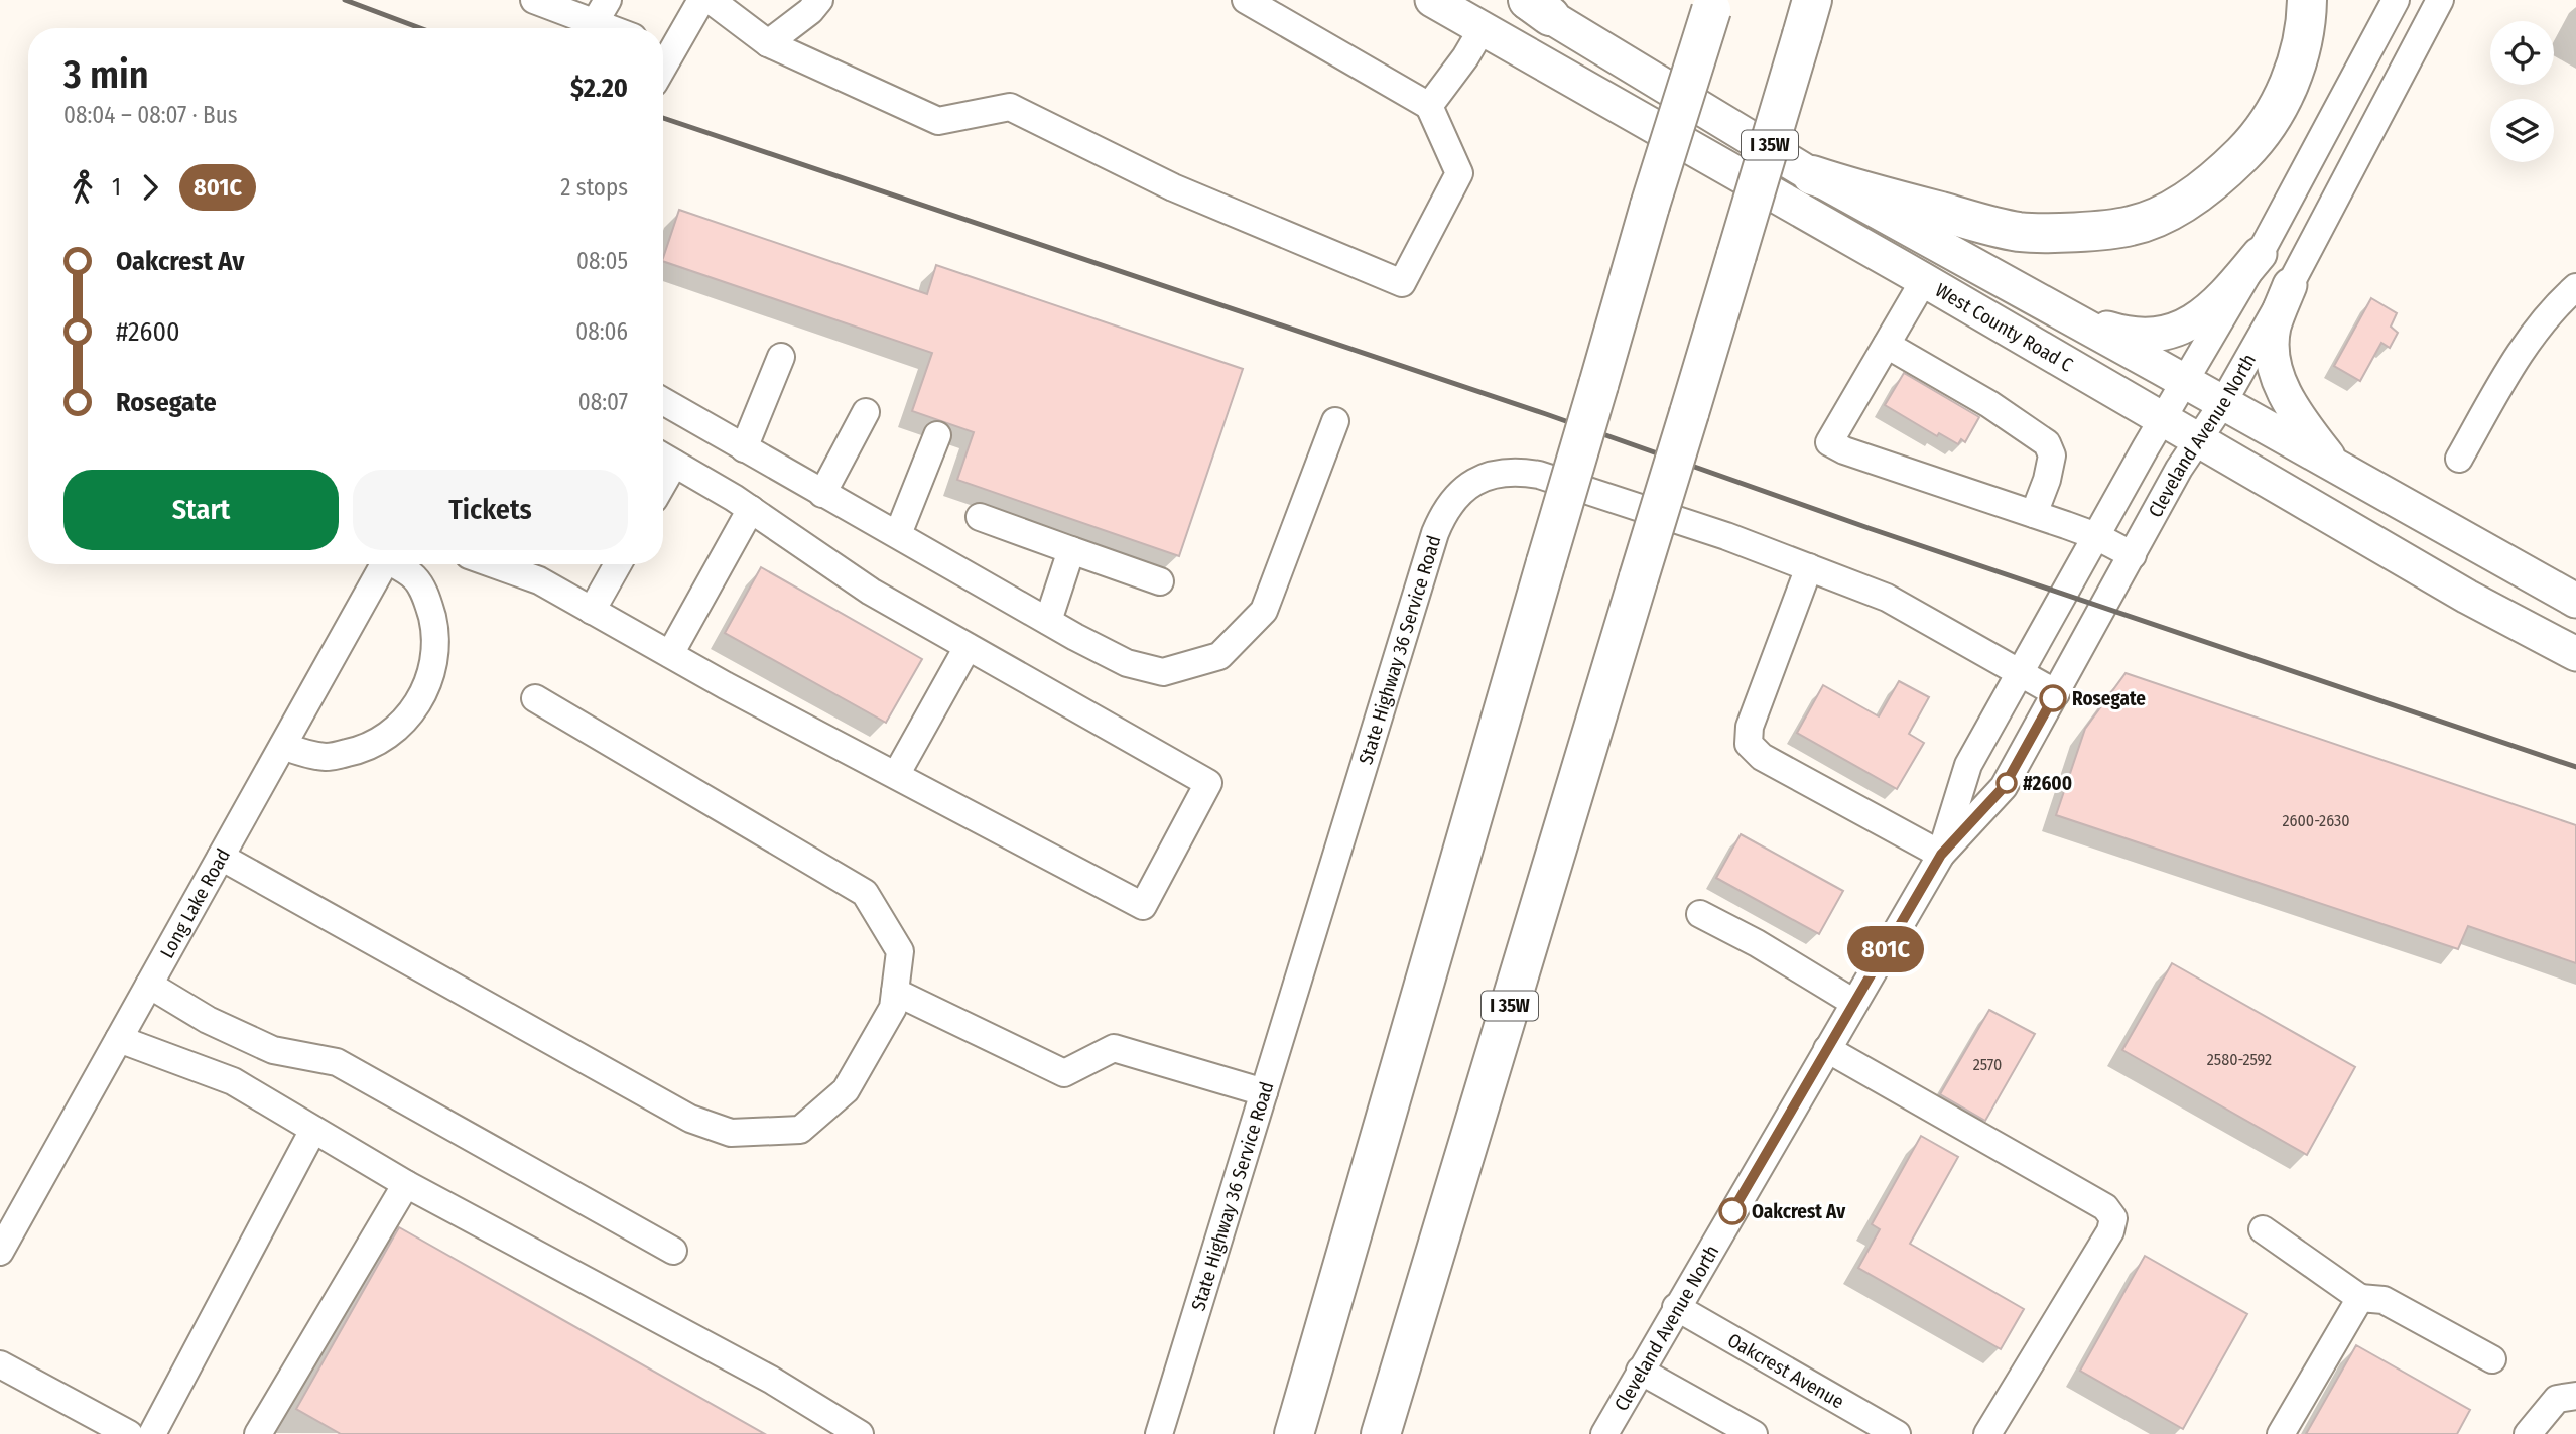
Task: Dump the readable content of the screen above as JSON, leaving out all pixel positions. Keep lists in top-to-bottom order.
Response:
{
  "streets": {
    "highway": ["I 35W"],
    "main road": ["West County Road C"],
    "street": [
      "Cleveland Avenue North",
      "State Highway 36 Service Road",
      "Long Lake Road",
      "Oakcrest Avenue"
    ]
  },
  "crossings": [
    ["West County Road C", "Cleveland Avenue North"],
    ["Cleveland Avenue North", "State Highway 36 Service Road"],
    ["Cleveland Avenue North", "Oakcrest Avenue"]
  ],
  "places": ["Rosegate", "#2600", "Oakcrest Av"],
  "lines": ["bus line 801C"],
  "house_numbers": ["2600-2630", "2580-2592", "2570"],
  "page": {
    "on_map": "801C",
    "heading": ["3 min", "08:04 – 08:07 · Bus", "$2.20"],
    "legs": ["1", "801C", "2 stops"],
    "list": [
      {
        "name": "Oakcrest Av",
        "value": "08:05"
      },
      {
        "name": "#2600",
        "value": "08:06"
      },
      {
        "name": "Rosegate",
        "value": "08:07"
      }
    ],
    "buttons": ["Start", "Tickets"]
  }
}
